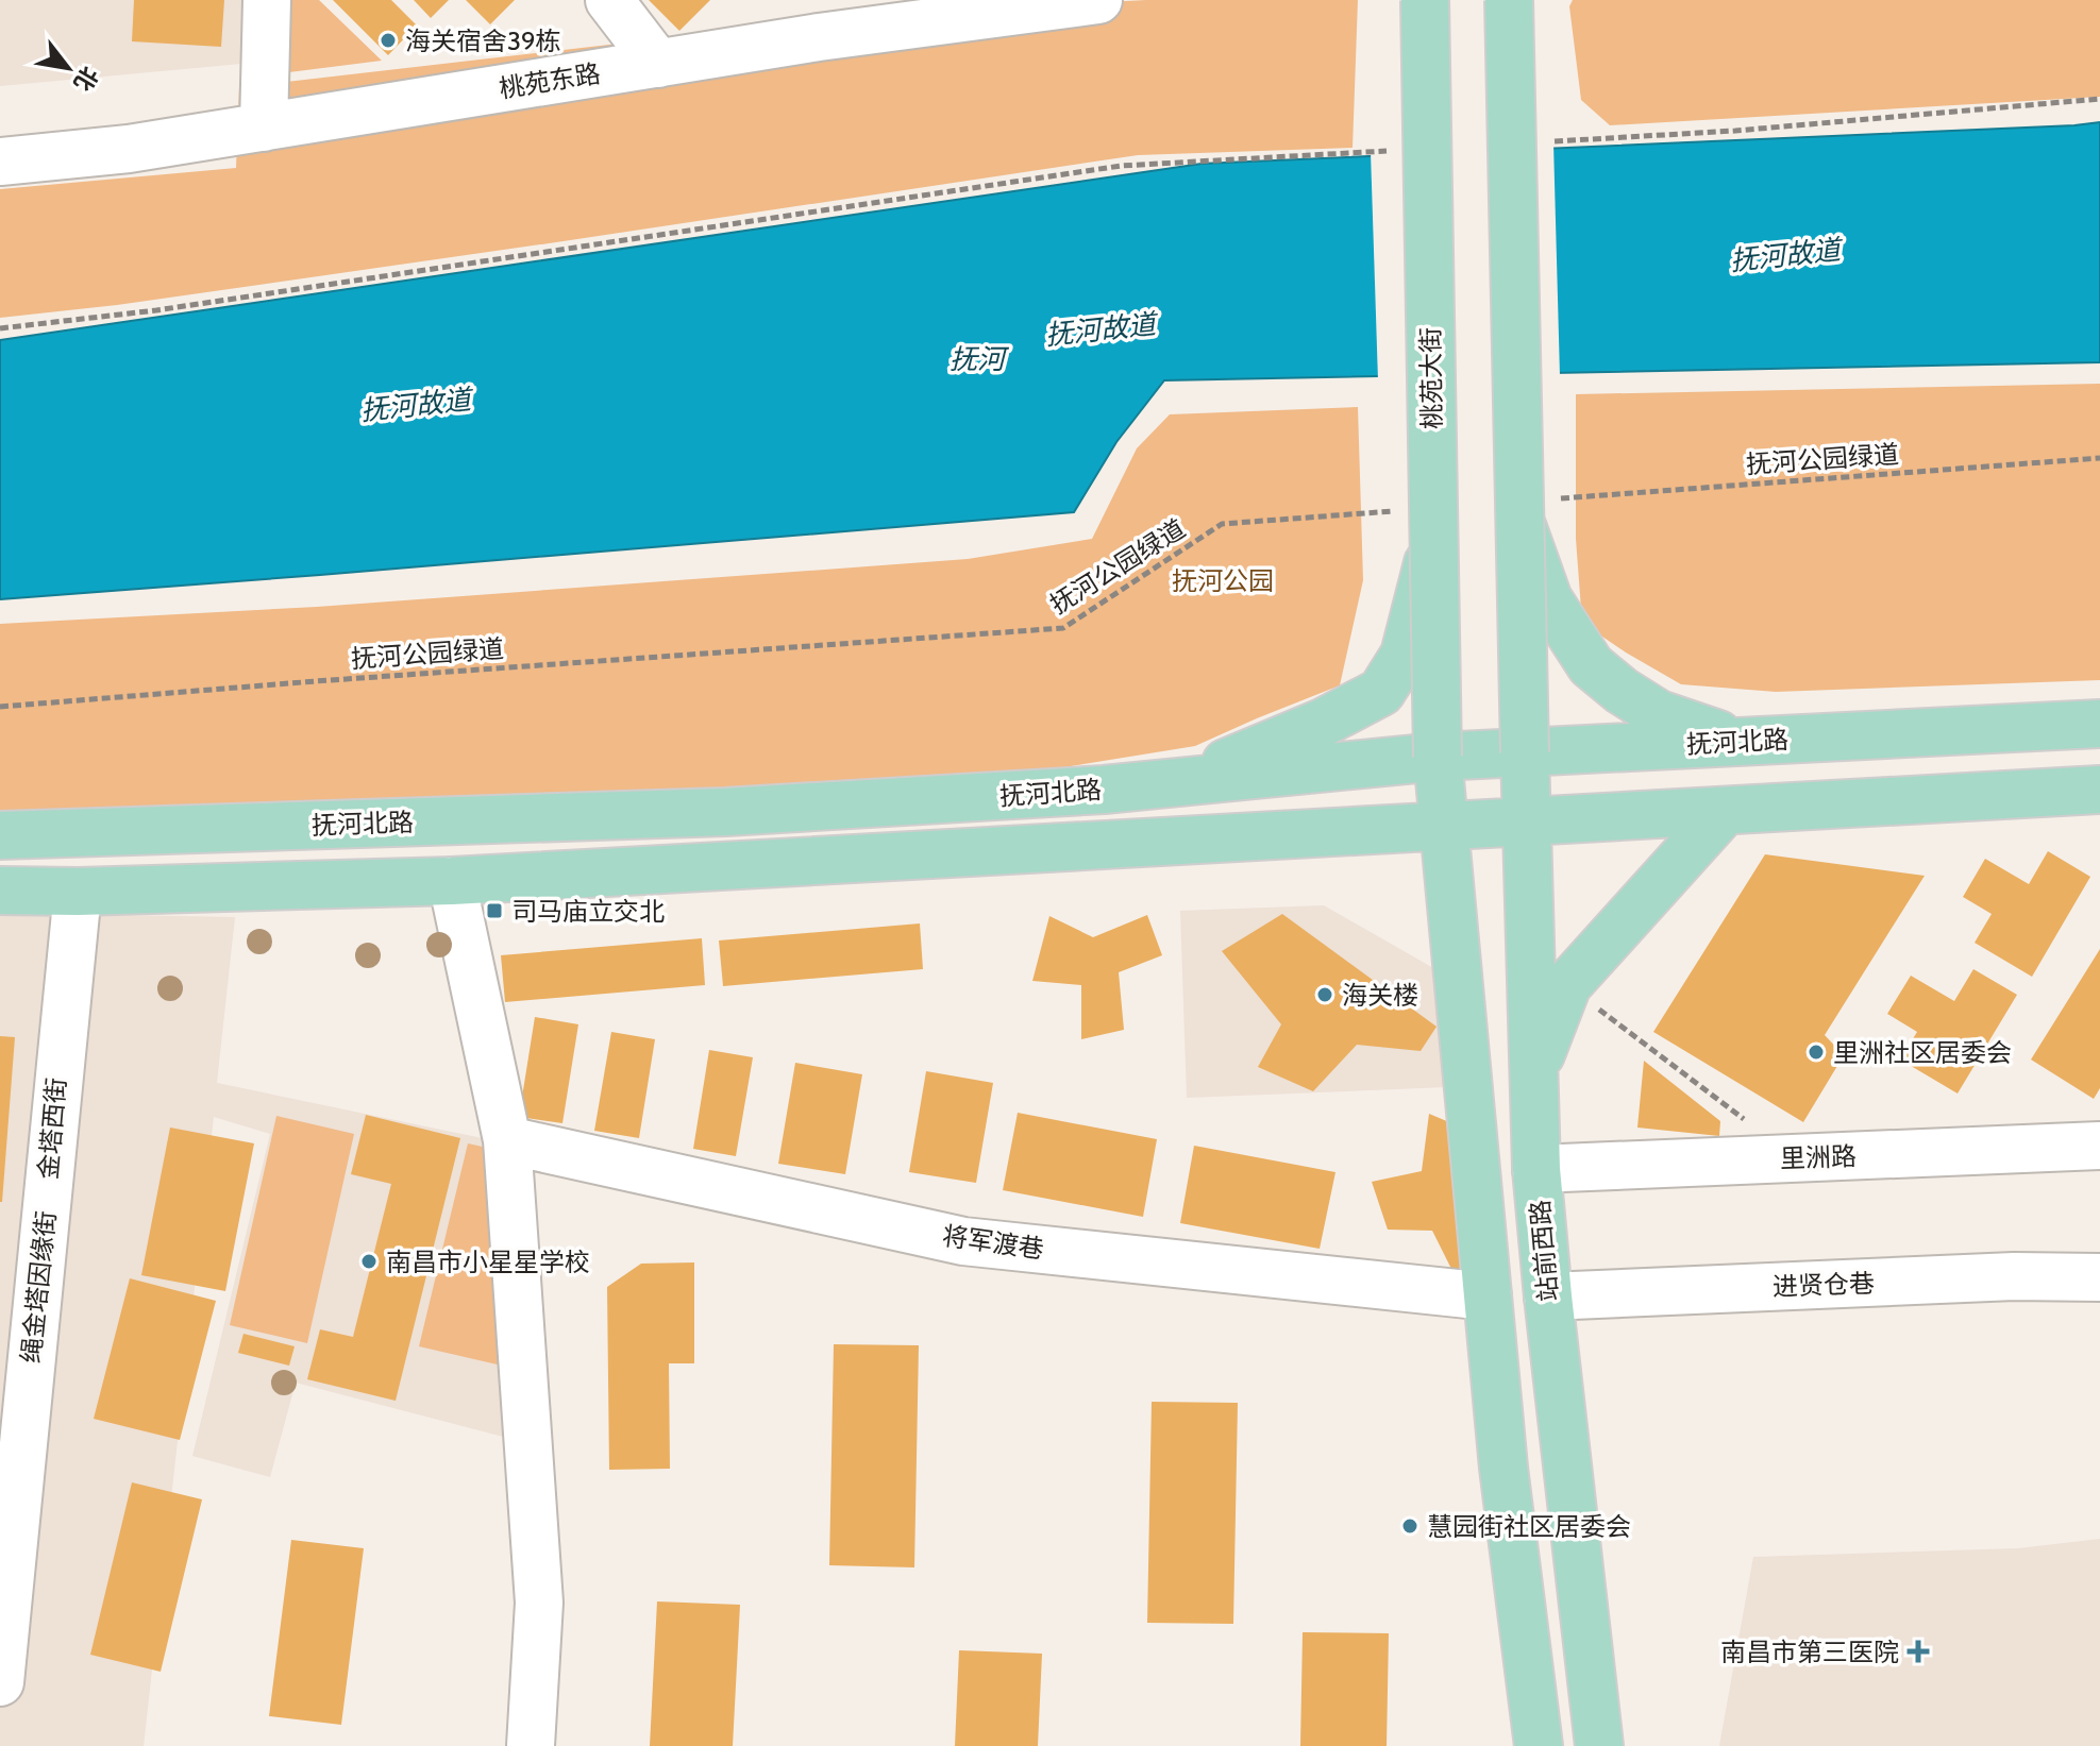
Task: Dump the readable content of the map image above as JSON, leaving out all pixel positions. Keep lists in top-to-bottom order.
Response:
{
  "streets": {
    "main road": ["桃苑大街", "抚河北路", "站前西路"],
    "street": [
      "桃苑东路",
      "金塔西街",
      "里洲路",
      "将军渡巷",
      "进贤仓巷",
      "绳金塔因缘街"
    ],
    "path": ["抚河公园绿道"]
  },
  "crossings": [
    ["桃苑大街", "抚河公园绿道"],
    ["桃苑大街", "抚河北路"],
    ["抚河北路", "站前西路"],
    ["金塔西街", "绳金塔因缘街"],
    ["里洲路", "站前西路"],
    ["站前西路", "进贤仓巷"]
  ],
  "water": ["抚河故道", "抚河"],
  "parks": ["抚河公园"],
  "places": {
    "other": [
      "海关宿舍39栋",
      "海关楼",
      "里洲社区居委会",
      "南昌市小星星学校",
      "慧园街社区居委会"
    ],
    "transit": ["司马庙立交北"],
    "health": ["南昌市第三医院"]
  },
  "north": "bottom right"
}
